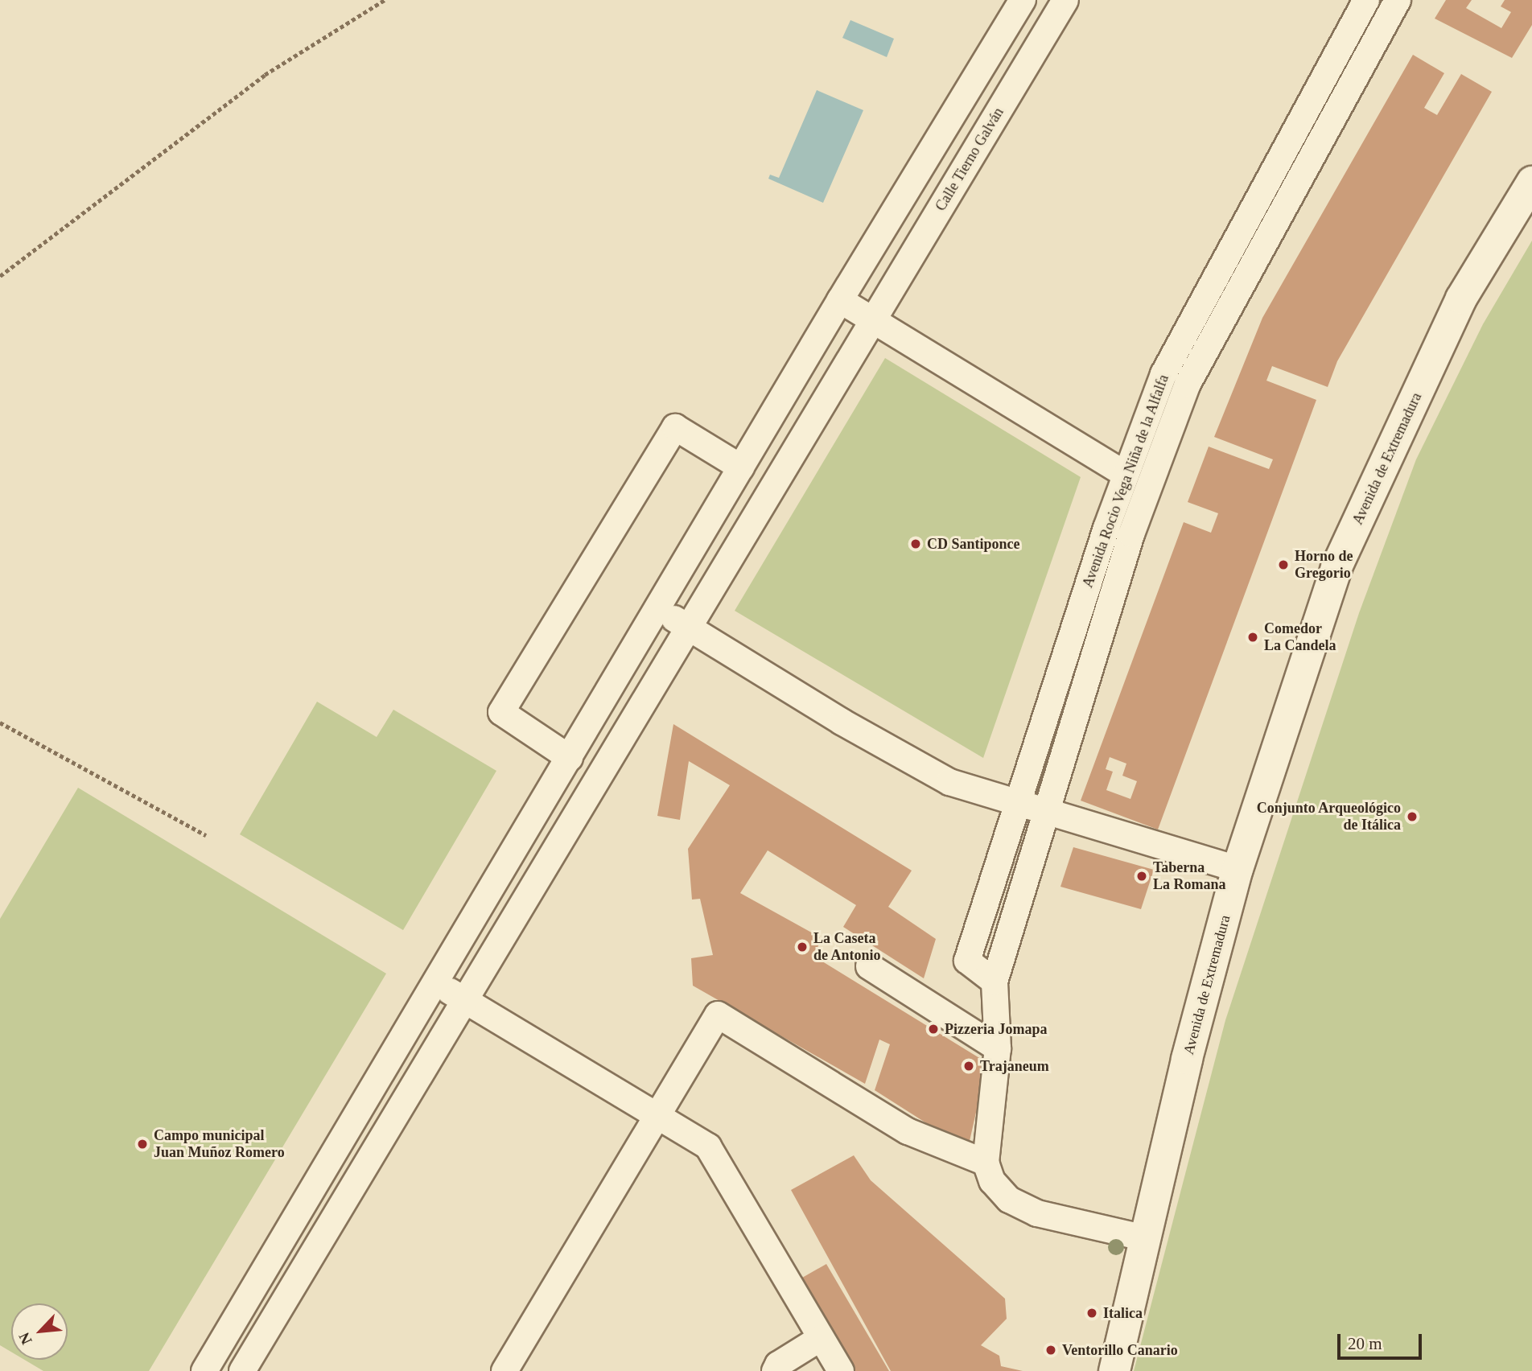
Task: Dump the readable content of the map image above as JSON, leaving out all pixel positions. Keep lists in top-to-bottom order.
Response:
{
  "streets": {
    "main road": ["Avenida de Extremadura"],
    "street": ["Calle Tierno Galván", "Avenida Rocio Vega Niña de la Alfalfa"]
  },
  "places": [
    "CD Santiponce",
    "Horno de Gregorio",
    "Comedor La Candela",
    "Conjunto Arqueológico de Itálica",
    "Taberna La Romana",
    "La Caseta de Antonio",
    "Pizzeria Jomapa",
    "Trajaneum",
    "Campo municipal Juan Muñoz Romero",
    "Italica",
    "Ventorillo Canario"
  ],
  "scale_bar": "20 m",
  "north": "bottom left"
}
